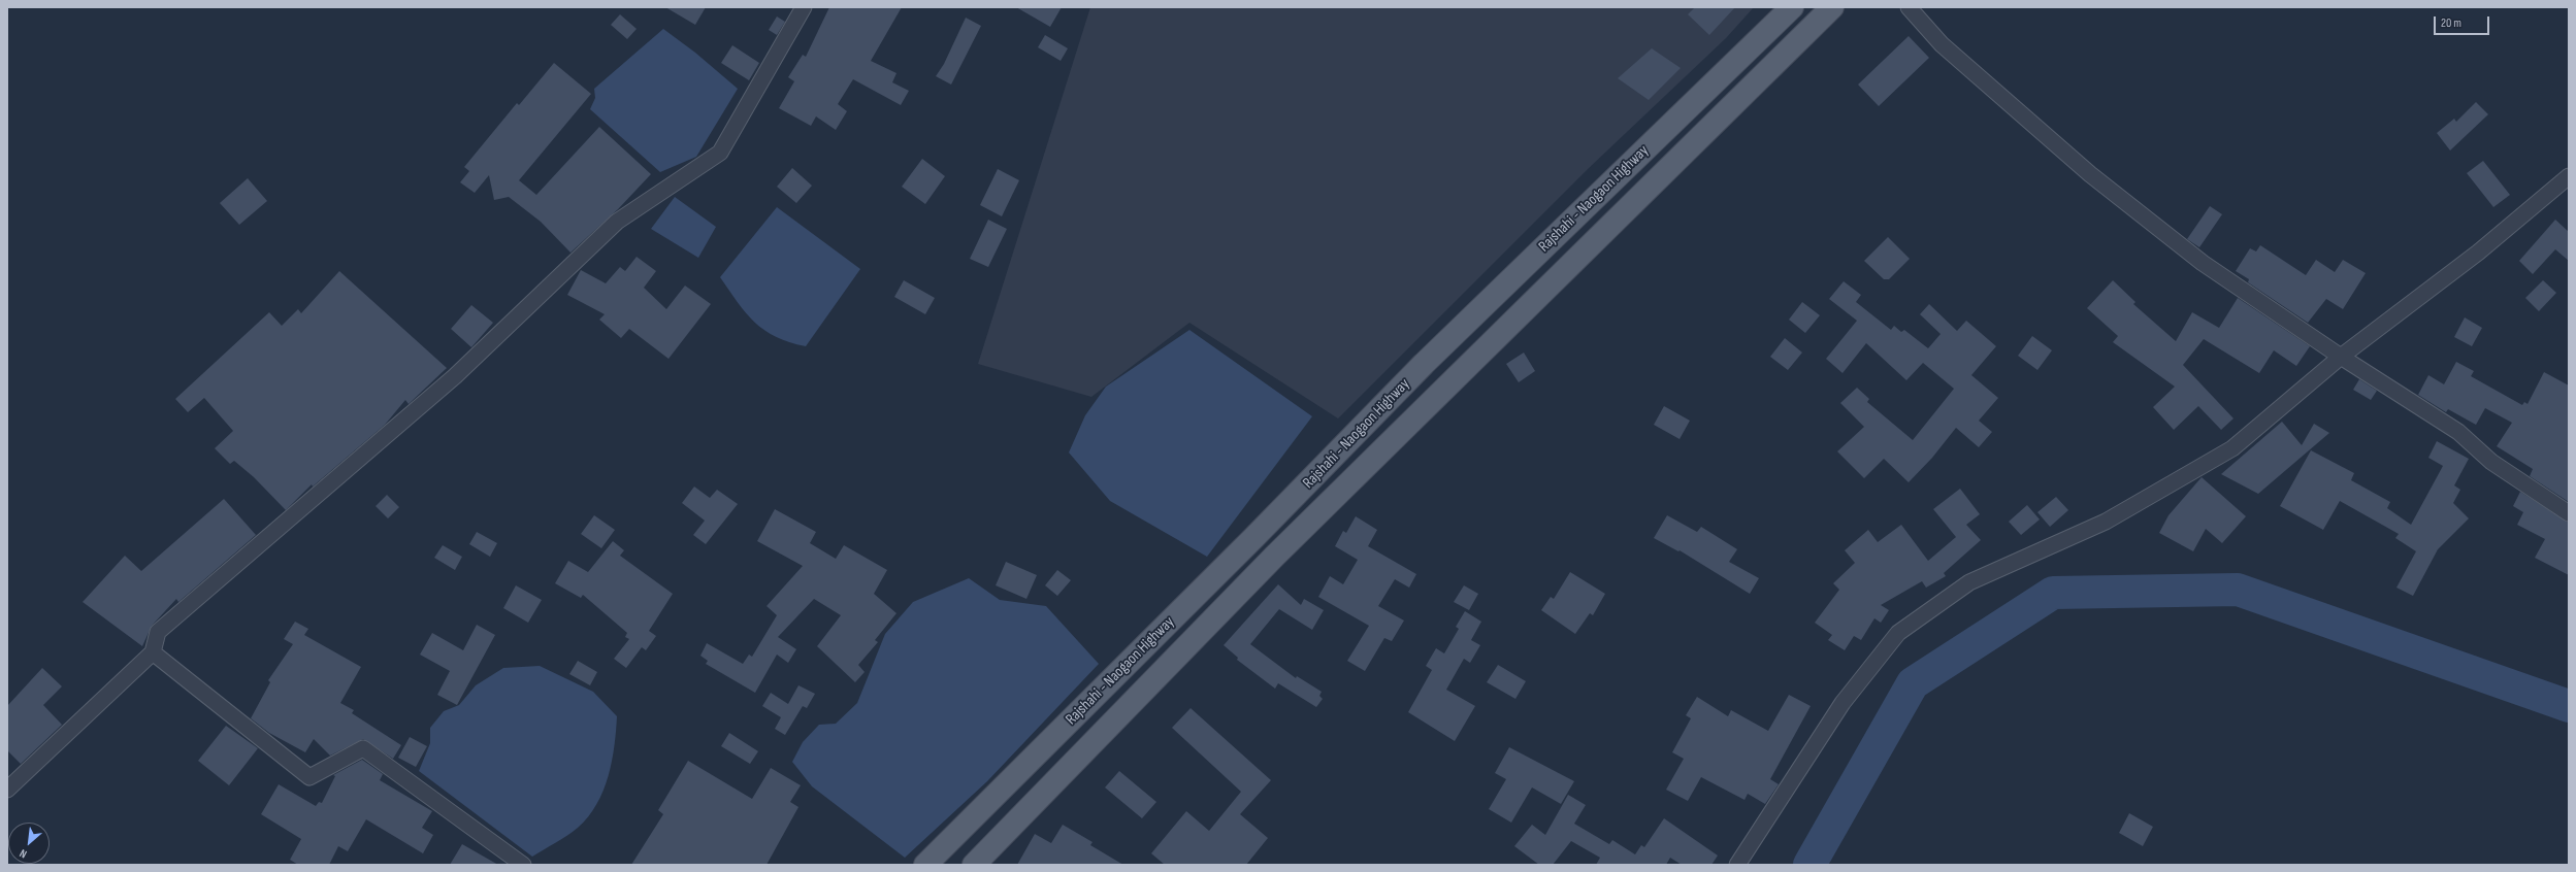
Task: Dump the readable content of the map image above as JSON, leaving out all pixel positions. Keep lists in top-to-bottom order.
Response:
{
  "streets": {
    "main road": ["Rajshahi - Naogaon Highway"]
  },
  "scale_bar": "20 m",
  "north": "bottom left"
}
